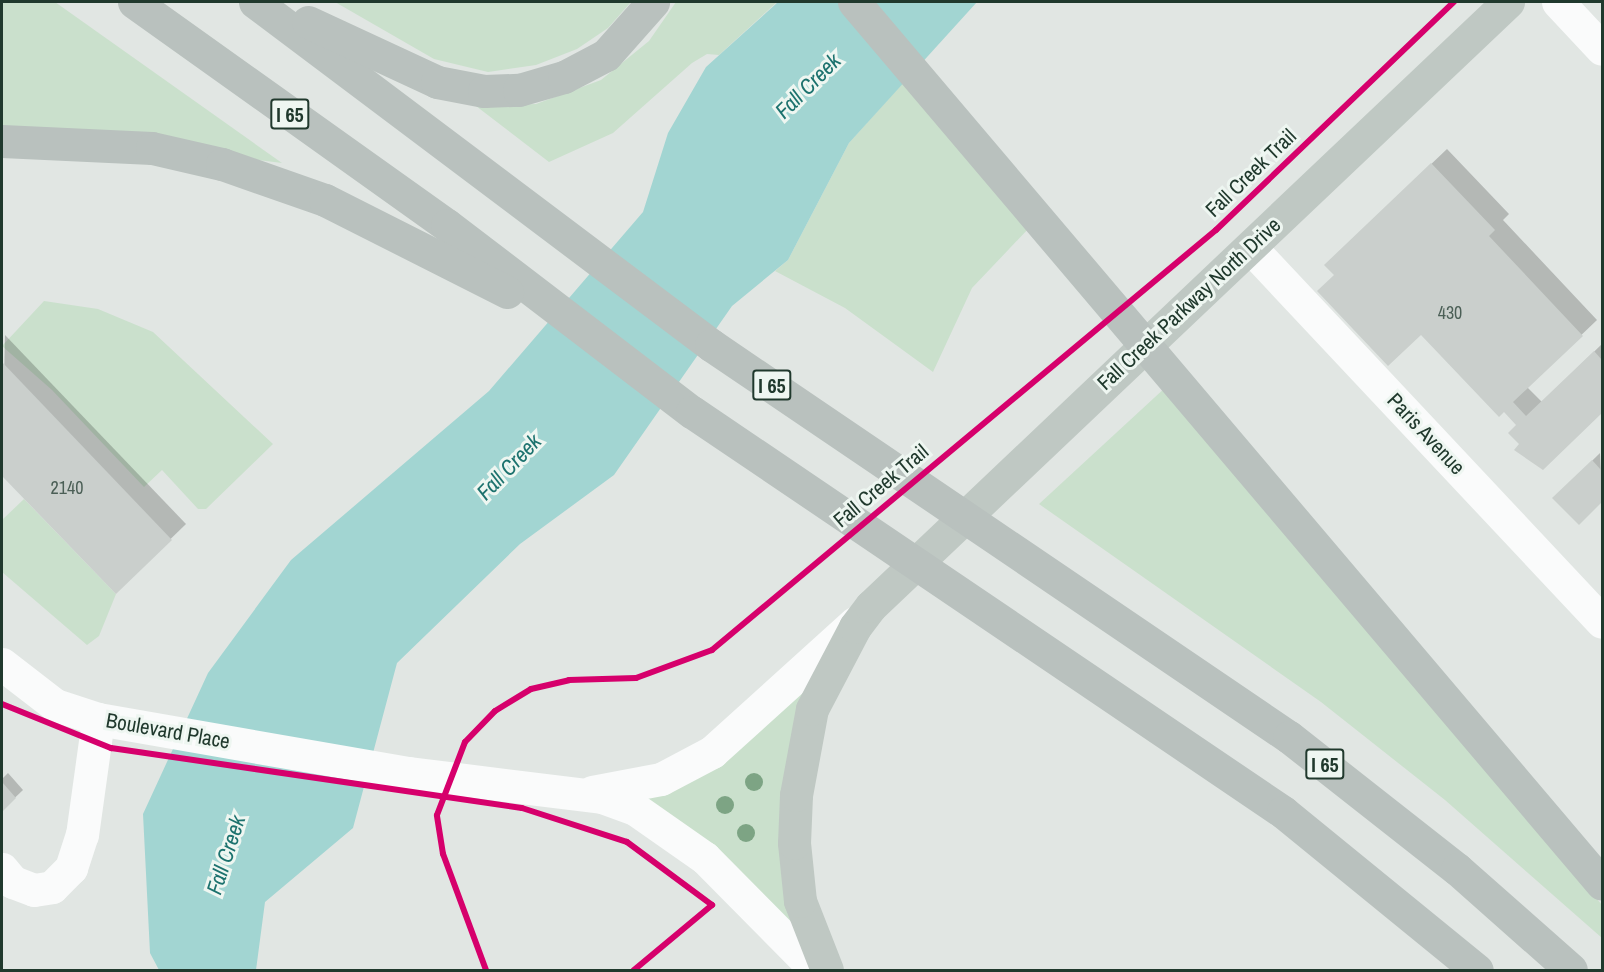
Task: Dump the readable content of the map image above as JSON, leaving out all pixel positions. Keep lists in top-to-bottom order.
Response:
{
  "streets": {
    "highway": ["I 65"],
    "main road": ["Fall Creek Parkway North Drive"],
    "street": ["Paris Avenue", "Boulevard Place"],
    "cycle path": ["Fall Creek Trail"]
  },
  "crossings": [
    ["Fall Creek Parkway North Drive", "Paris Avenue"]
  ],
  "water": ["Fall Creek"],
  "house_numbers": ["430", "2140"]
}
